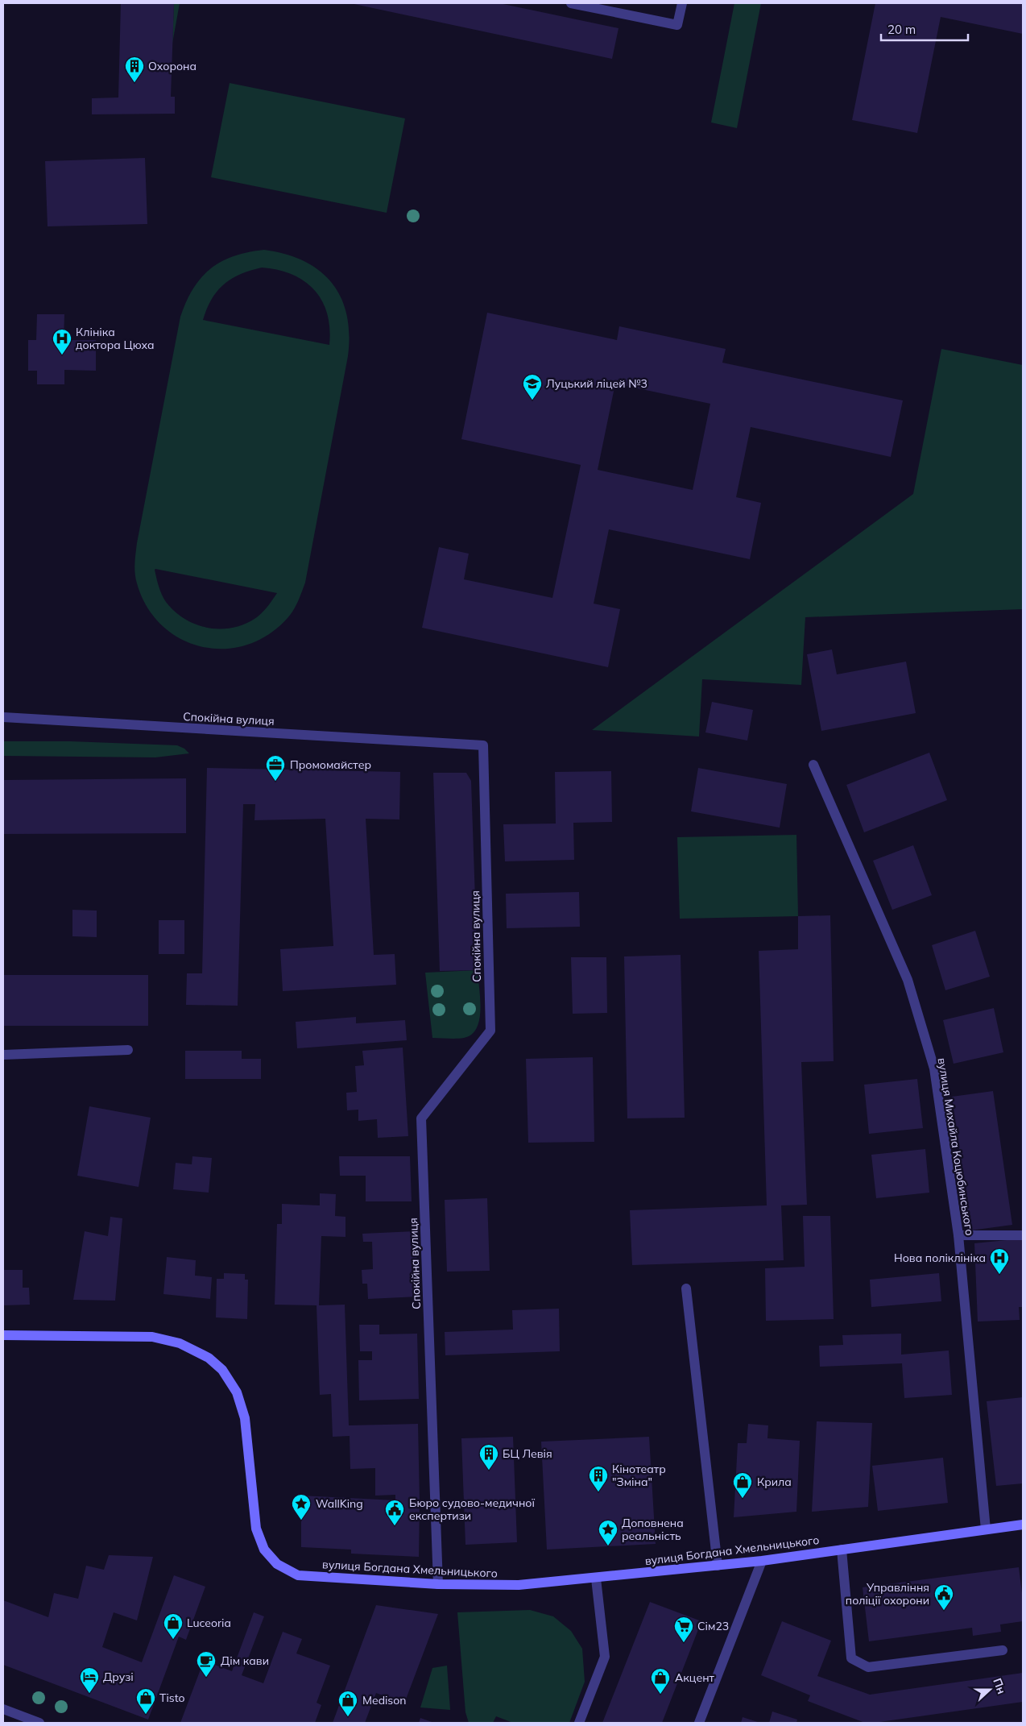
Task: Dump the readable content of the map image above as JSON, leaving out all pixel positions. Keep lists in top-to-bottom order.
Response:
{
  "streets": {
    "main road": ["вулиця Богдана Хмельницького"],
    "street": ["Спокійна вулиця", "вулиця Михайла Коцюбинського"]
  },
  "crossings": [
    ["Спокійна вулиця", "вулиця Богдана Хмельницького"],
    ["вулиця Михайла Коцюбинського", "вулиця Богдана Хмельницького"]
  ],
  "places": {
    "building": ["Охорона", "БЦ Левія", "Кінотеатр \"Зміна\""],
    "hospital": ["Клініка доктора Цюха", "Нова поліклініка"],
    "school or university": ["Луцький ліцей №3"],
    "office": ["Промомайстер"],
    "shop": [
      "Крила",
      "Luceoria",
      "Акцент",
      "Tisto",
      "Medison"
    ],
    "place": ["WallKing", "Доповнена реальність"],
    "public building": ["Бюро судово-медичної експертизи", "Управління поліції охорони"],
    "supermarket": ["Сім23"],
    "cafe": ["Дім кави"],
    "hotel": ["Друзі"]
  },
  "scale_bar": "20 m",
  "north": "right"
}
